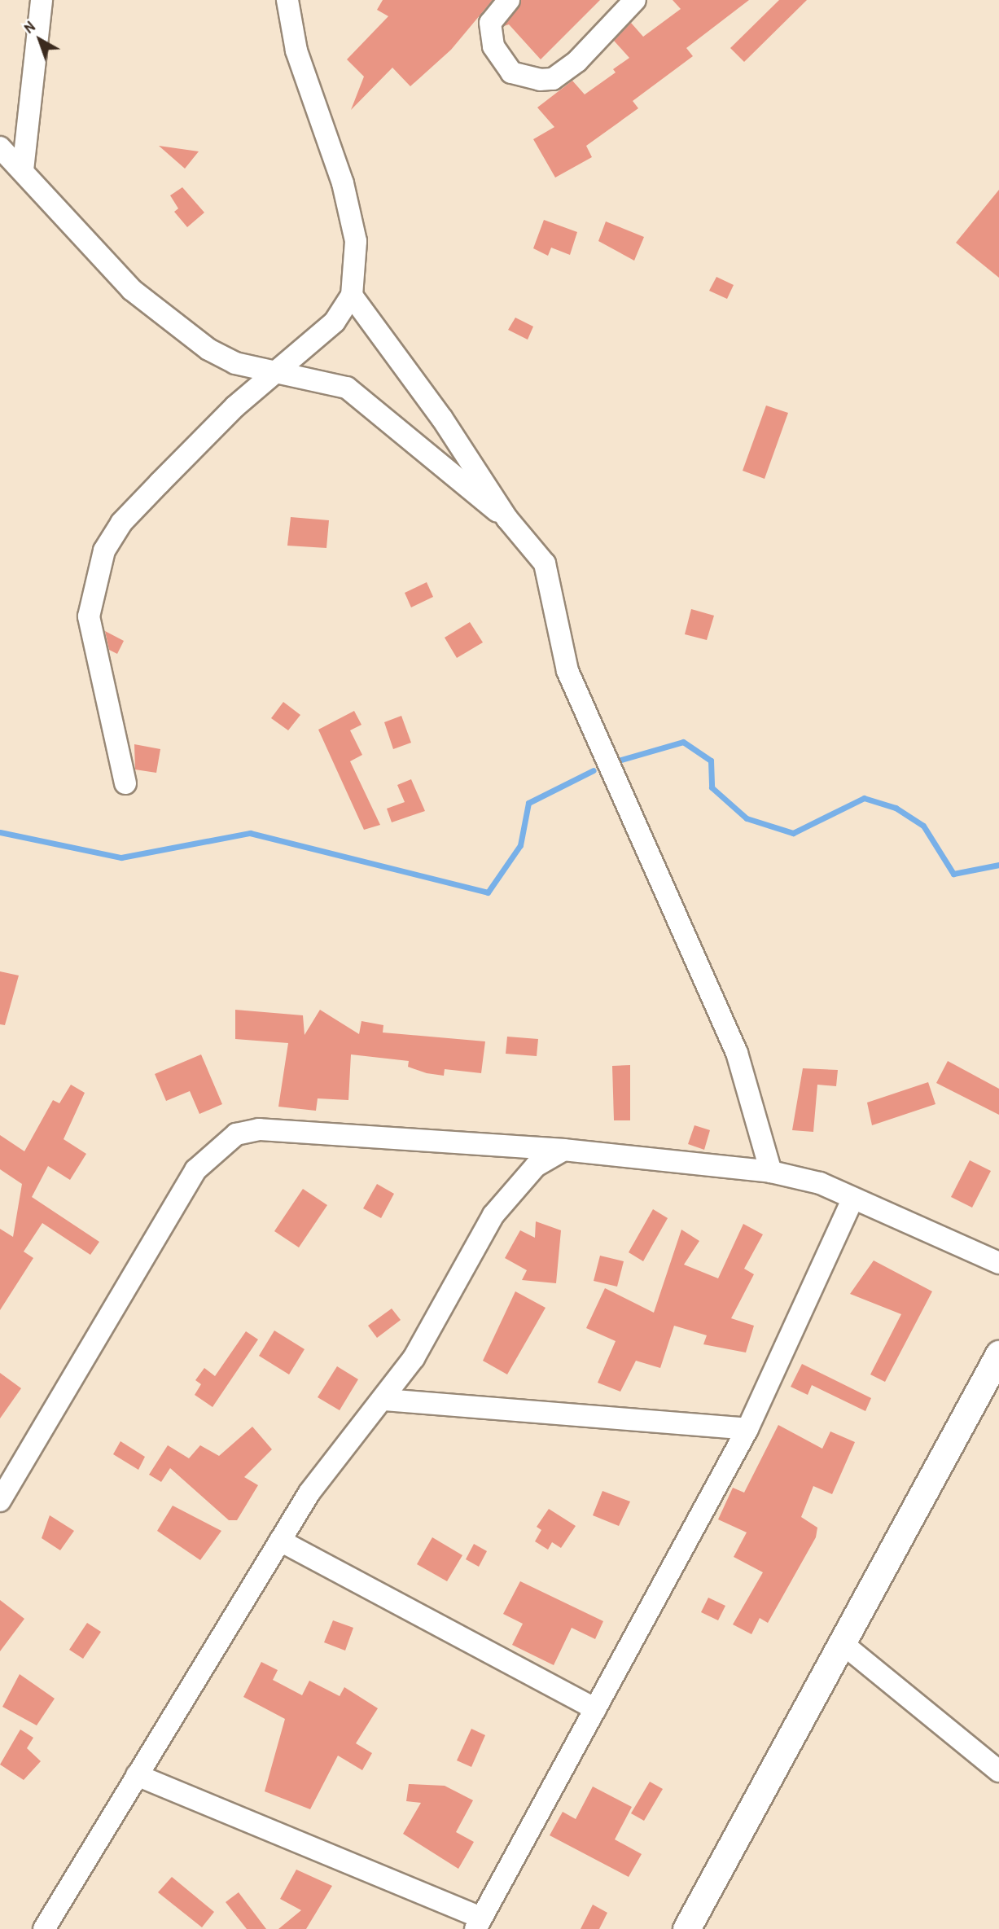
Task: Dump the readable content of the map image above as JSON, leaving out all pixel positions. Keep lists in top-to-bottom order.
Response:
{
  "north": "top left"
}
